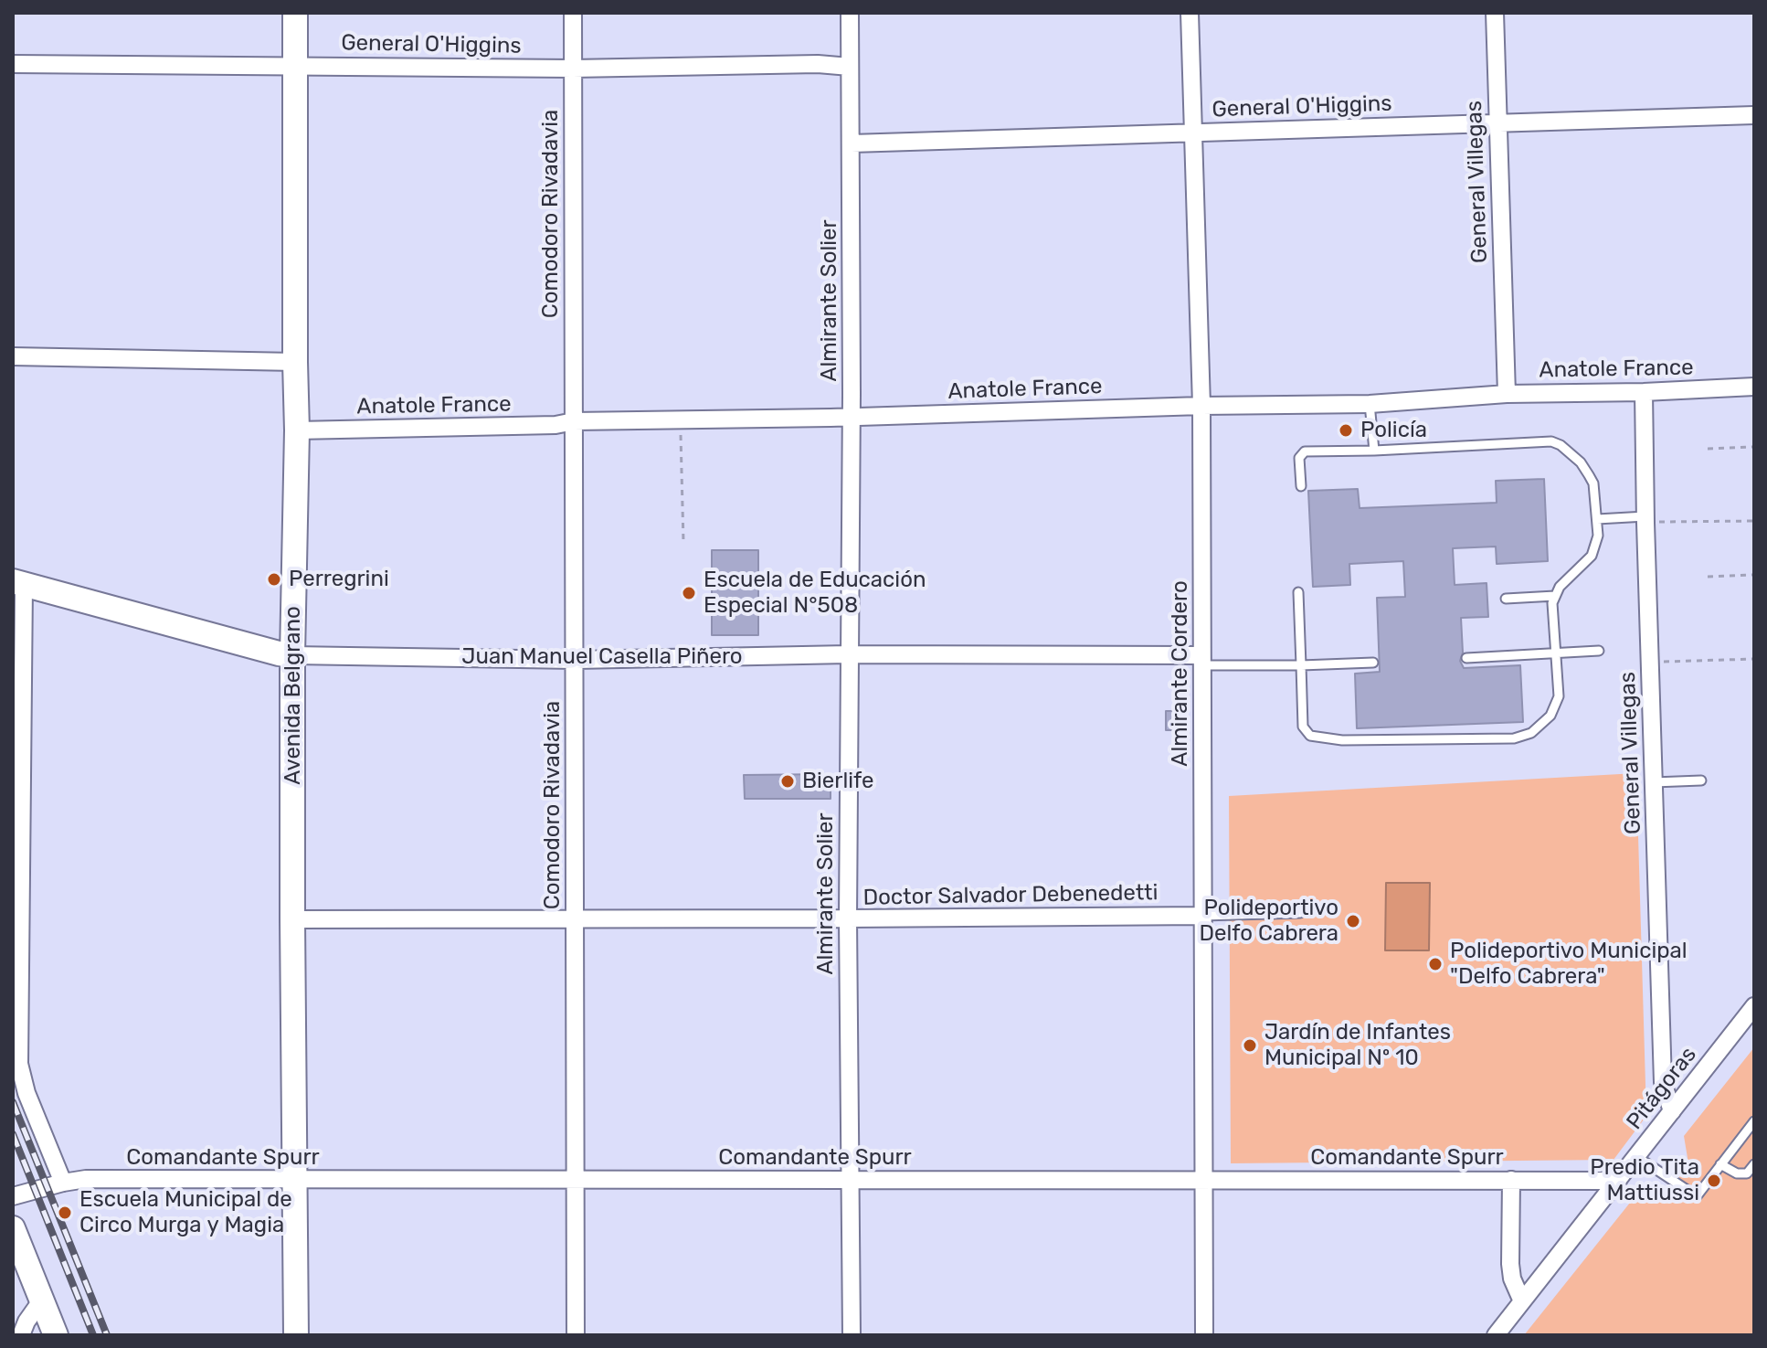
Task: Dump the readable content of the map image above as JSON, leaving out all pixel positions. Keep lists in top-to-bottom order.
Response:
{
  "streets": {
    "street": [
      "General O'Higgins",
      "General Villegas",
      "Comodoro Rivadavia",
      "Almirante Solier",
      "Anatole France",
      "Juan Manuel Casella Piñero",
      "Almirante Cordero",
      "Avenida Belgrano",
      "Doctor Salvador Debenedetti",
      "Pitágoras",
      "Comandante Spurr"
    ]
  },
  "crossings": [
    ["General O'Higgins", "General Villegas"],
    ["General O'Higgins", "Comodoro Rivadavia"],
    ["General O'Higgins", "Almirante Solier"],
    ["General O'Higgins", "Almirante Cordero"],
    ["General O'Higgins", "Avenida Belgrano"],
    ["General Villegas", "Anatole France"],
    ["General Villegas", "Pitágoras"],
    ["Comodoro Rivadavia", "Anatole France"],
    ["Comodoro Rivadavia", "Juan Manuel Casella Piñero"],
    ["Comodoro Rivadavia", "Doctor Salvador Debenedetti"],
    ["Comodoro Rivadavia", "Comandante Spurr"],
    ["Almirante Solier", "Anatole France"],
    ["Almirante Solier", "Juan Manuel Casella Piñero"],
    ["Almirante Solier", "Doctor Salvador Debenedetti"],
    ["Almirante Solier", "Comandante Spurr"],
    ["Anatole France", "Almirante Cordero"],
    ["Anatole France", "Avenida Belgrano"],
    ["Juan Manuel Casella Piñero", "Almirante Cordero"],
    ["Juan Manuel Casella Piñero", "Avenida Belgrano"],
    ["Almirante Cordero", "Doctor Salvador Debenedetti"],
    ["Almirante Cordero", "Comandante Spurr"],
    ["Avenida Belgrano", "Doctor Salvador Debenedetti"],
    ["Avenida Belgrano", "Comandante Spurr"],
    ["Pitágoras", "Comandante Spurr"]
  ],
  "places": [
    "Policía",
    "Perregrini",
    "Escuela de Educación Especial N°508",
    "Bierlife",
    "Polideportivo Delfo Cabrera",
    "Polideportivo Municipal \"Delfo Cabrera\"",
    "Jardín de Infantes Municipal Nº 10",
    "Predio Tita Mattiussi",
    "Escuela Municipal de Circo Murga y Magia"
  ]
}
